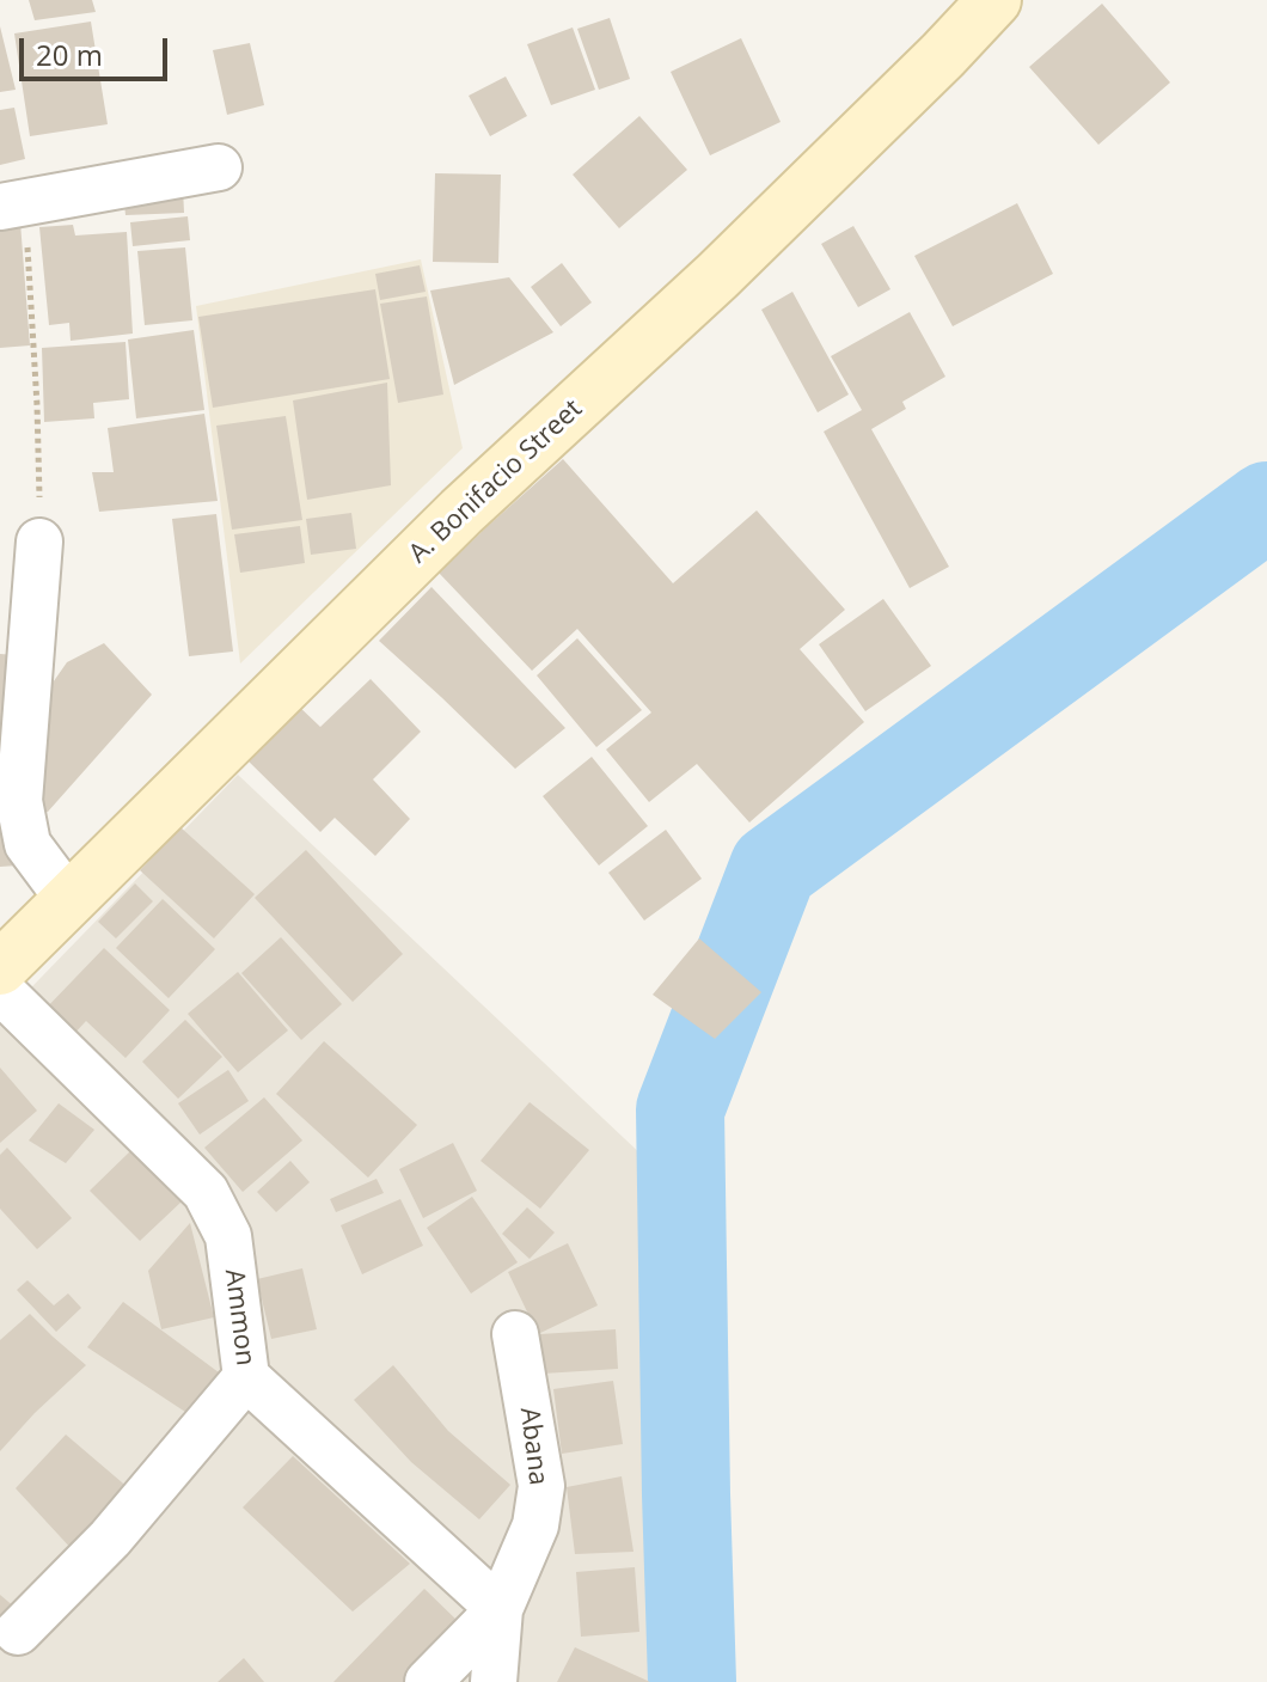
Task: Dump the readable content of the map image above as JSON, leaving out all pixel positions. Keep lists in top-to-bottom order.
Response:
{
  "streets": {
    "main road": ["A. Bonifacio Street"],
    "street": ["Ammon", "Abana"]
  },
  "crossings": [
    ["Ammon", "Abana"]
  ],
  "scale_bar": "20 m"
}
